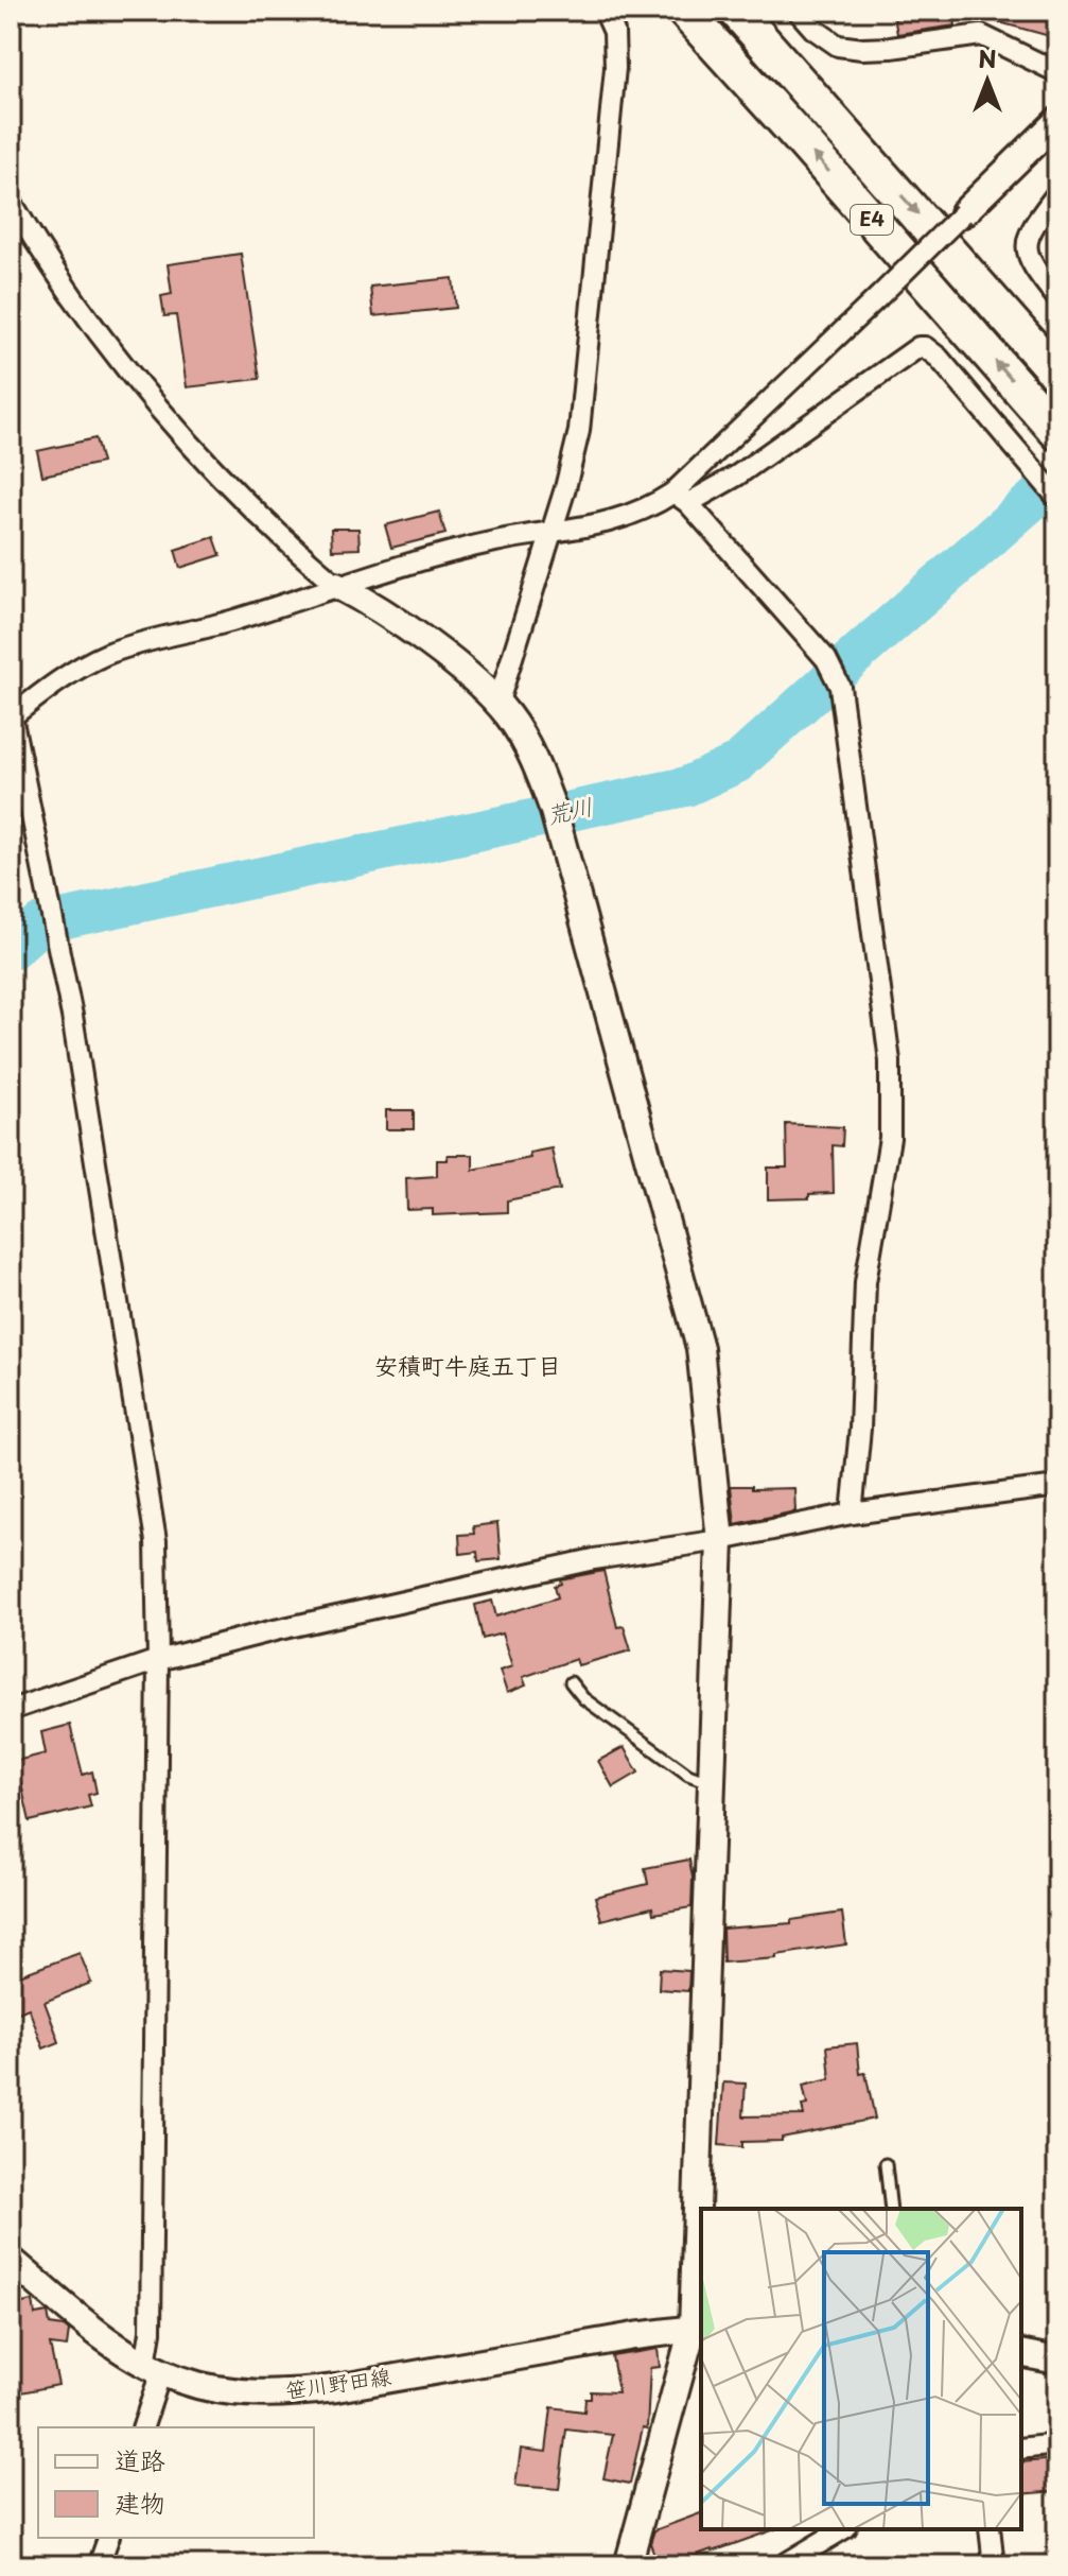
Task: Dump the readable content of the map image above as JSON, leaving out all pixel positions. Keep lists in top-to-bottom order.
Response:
{
  "streets": {
    "highway": ["E4"],
    "street": ["笹川野田線"]
  },
  "districts": ["安積町牛庭五丁目"],
  "water": ["荒川"],
  "legend": ["道路", "建物"],
  "north": "top"
}
